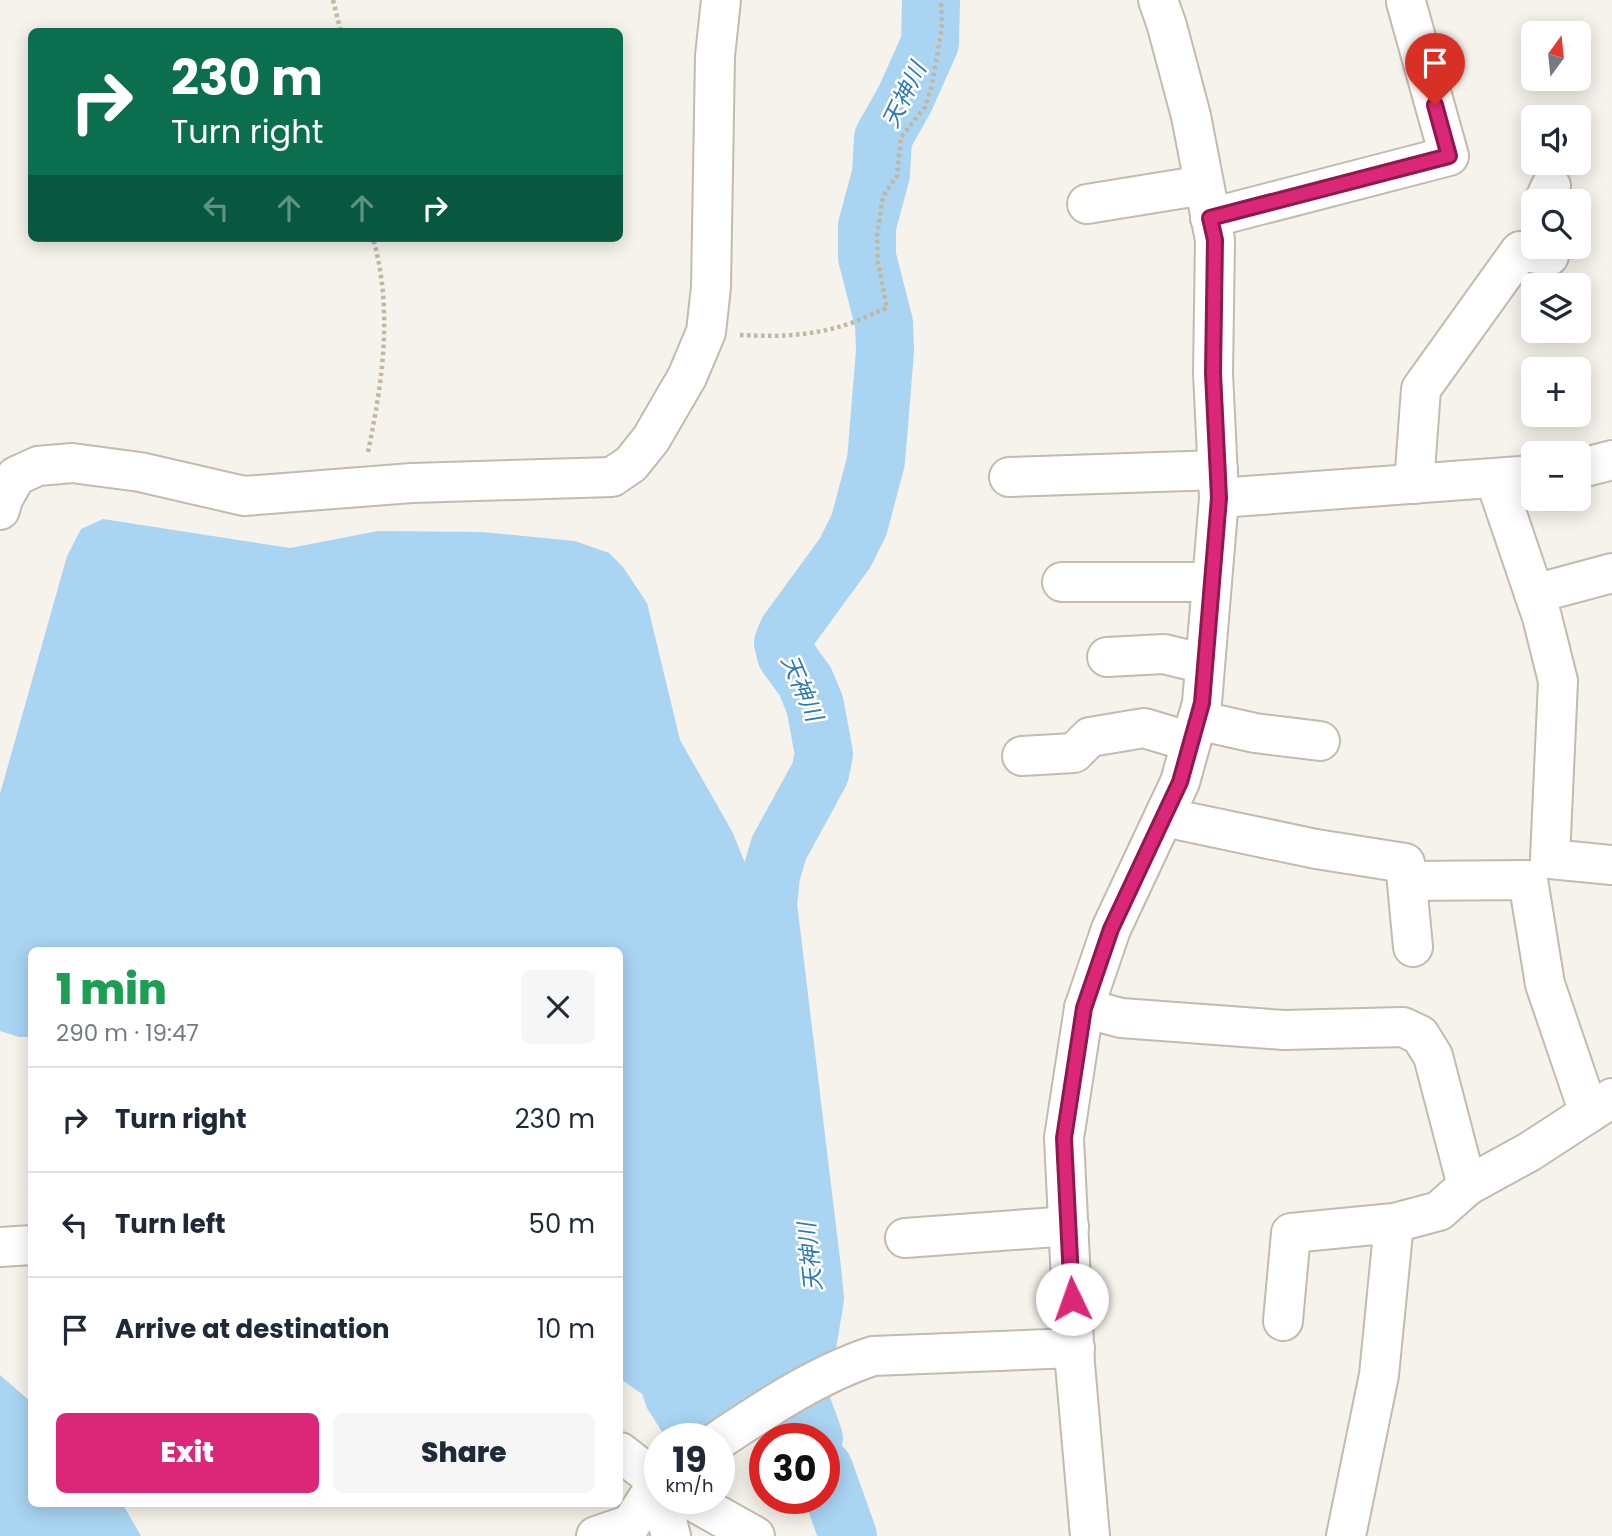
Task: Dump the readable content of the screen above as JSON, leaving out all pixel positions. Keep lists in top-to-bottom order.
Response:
{
  "water": ["天神川"],
  "north": "top",
  "page": {
    "map_buttons": ["+", "−"],
    "turn": ["230 m", "Turn right"],
    "heading": ["1 min", "290 m · 19:47"],
    "list": [
      {
        "name": "Turn right",
        "value": "230 m"
      },
      {
        "name": "Turn left",
        "value": "50 m"
      },
      {
        "name": "Arrive at destination",
        "value": "10 m"
      }
    ],
    "buttons": ["Exit", "Share"],
    "speed": "19 km/h",
    "limit": "30"
  }
}
